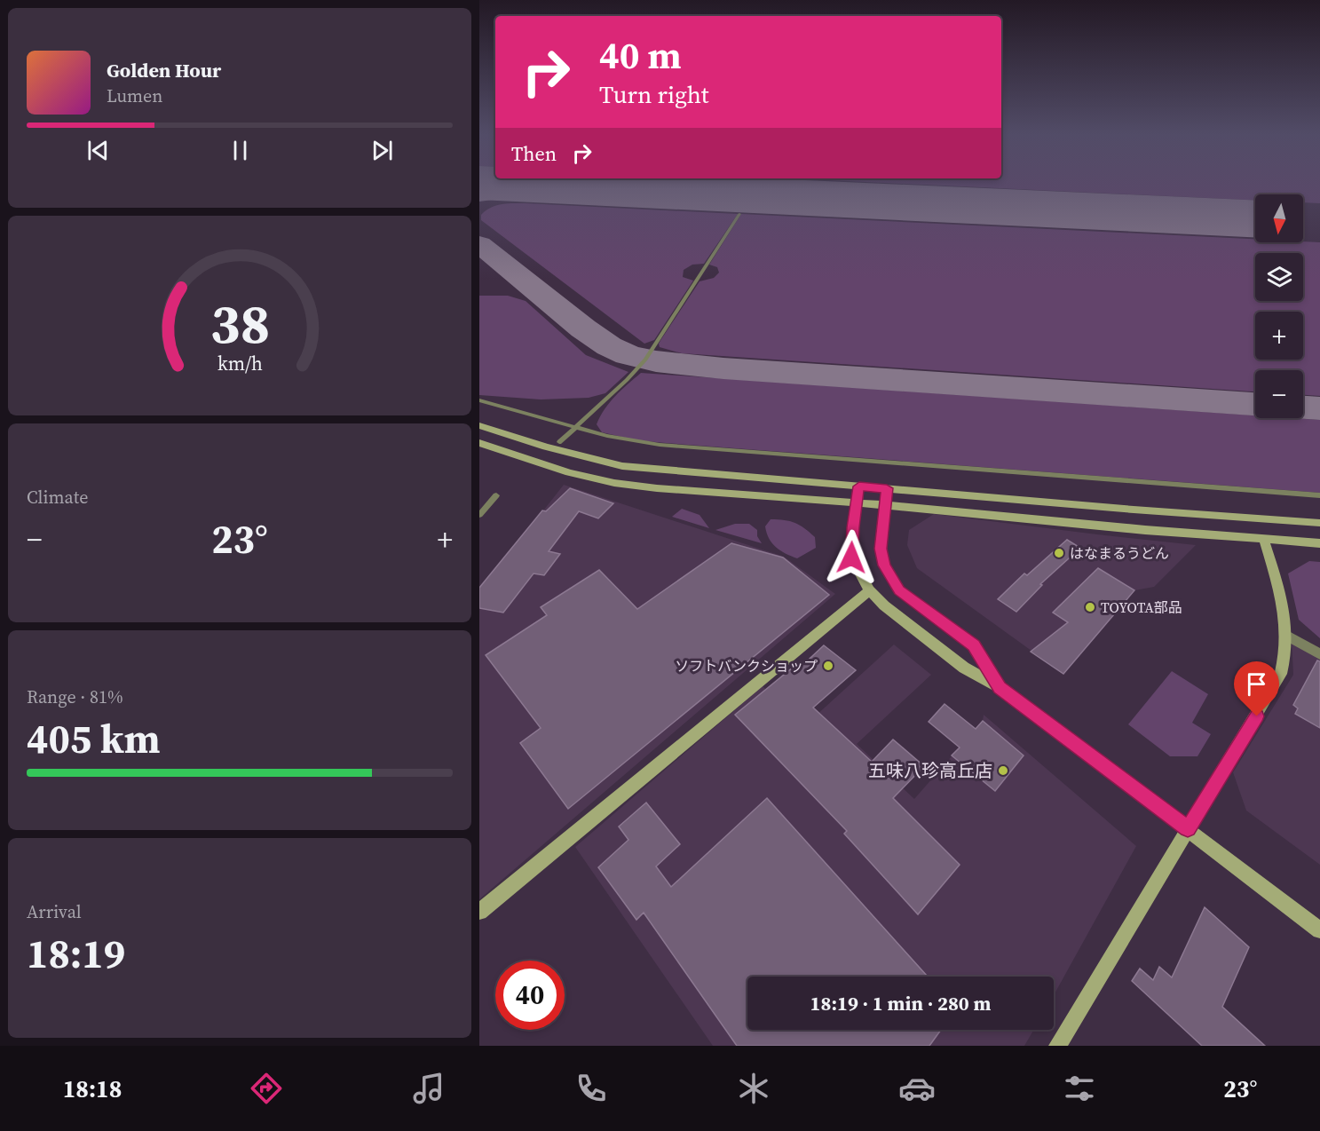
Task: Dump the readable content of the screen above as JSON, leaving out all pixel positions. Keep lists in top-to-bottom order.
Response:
{
  "places": [
    "はなまるうどん",
    "TOYOTA部品",
    "ソフトバンクショップ",
    "五味八珍高丘店"
  ],
  "north": "bottom",
  "page": {
    "turn": ["40 m", "Turn right"],
    "song": ["Golden Hour", "Lumen"],
    "then": "Then",
    "map_buttons": ["+", "−"],
    "tile": [
      "Climate",
      ["Range · 81%", "405 km"],
      ["Arrival", "18:19"]
    ],
    "heat": ["−", "23°", "+"],
    "limit": "40",
    "trip": "18:19 · 1 min · 280 m",
    "tabs": ["18:18", "23°"],
    "gauge": ["38", "km/h"]
  }
}
